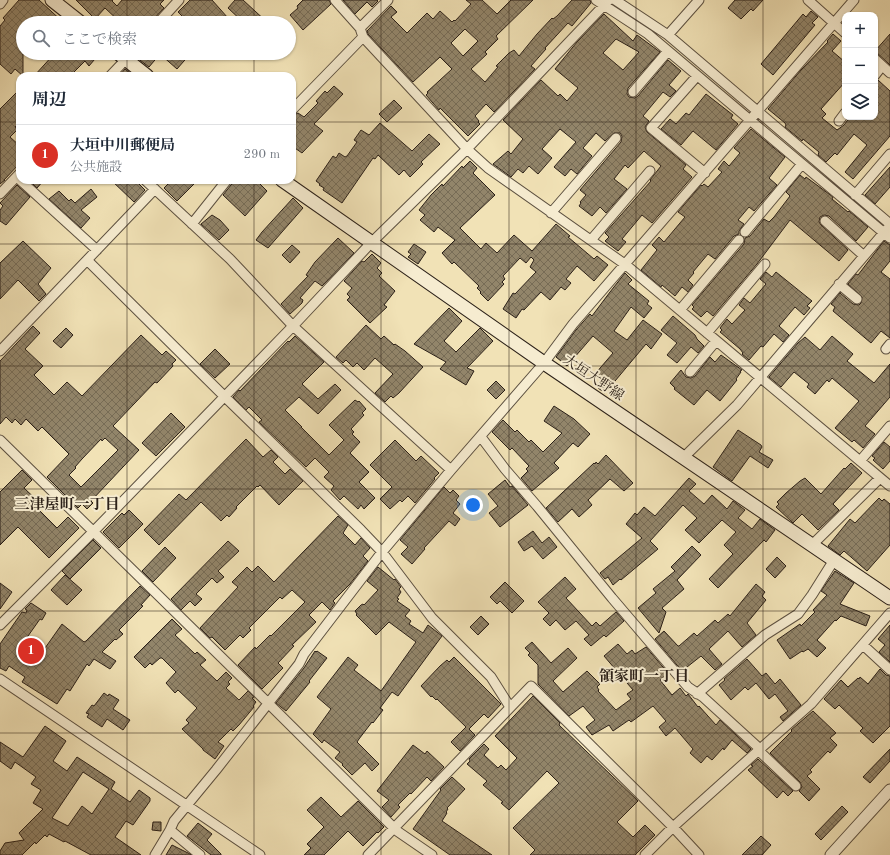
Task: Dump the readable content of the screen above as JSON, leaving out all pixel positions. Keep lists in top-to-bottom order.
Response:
{
  "streets": {
    "main road": ["大垣大野線"]
  },
  "districts": ["三津屋町一丁目", "領家町一丁目"],
  "page": {
    "map_buttons": ["+", "−"],
    "search": "ここで検索",
    "heading": "周辺",
    "list": [
      {
        "mark": "1",
        "name": "大垣中川郵便局",
        "note": "公共施設",
        "value": "290 m"
      }
    ],
    "pins": "1"
  }
}
